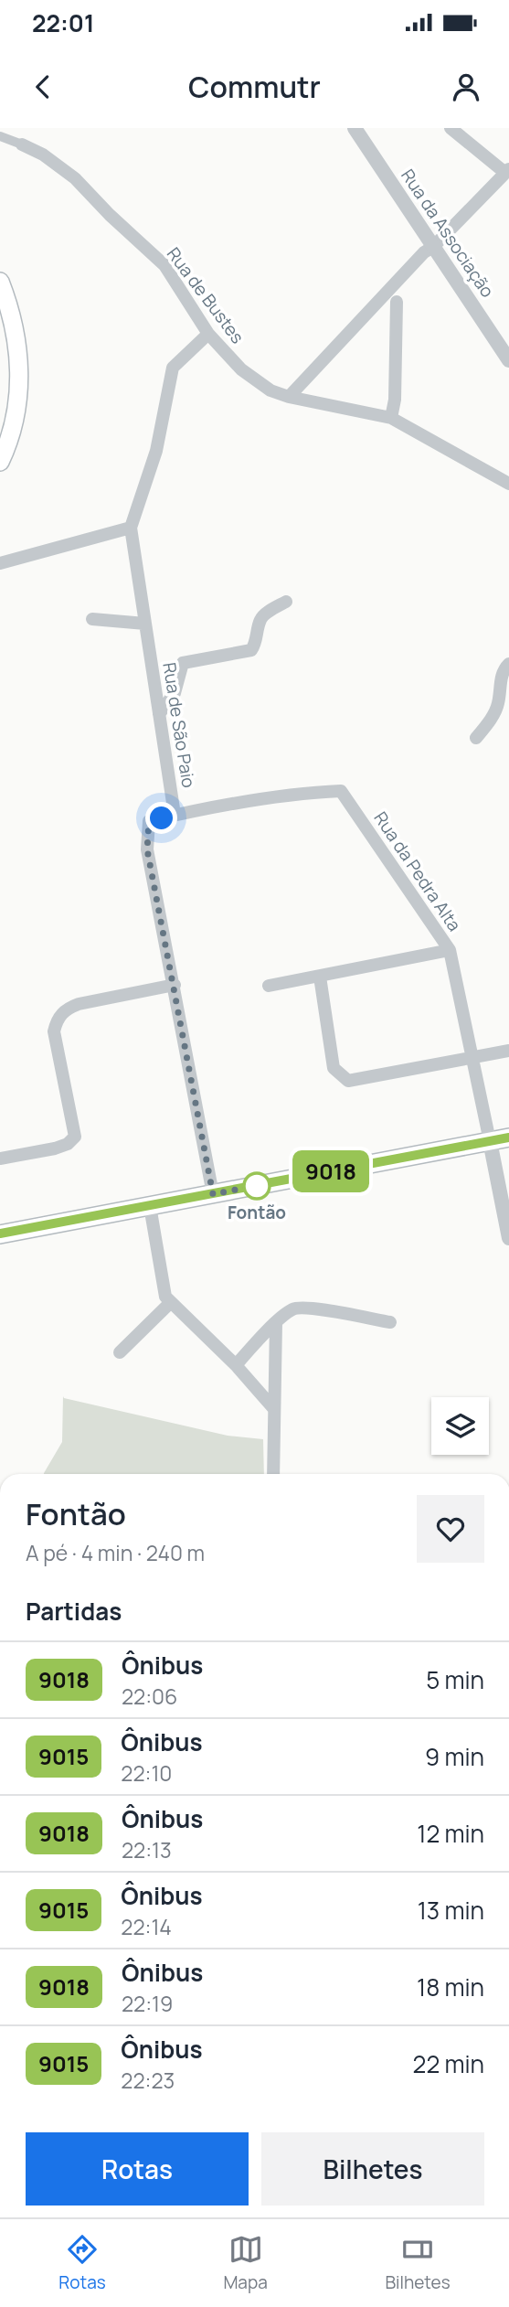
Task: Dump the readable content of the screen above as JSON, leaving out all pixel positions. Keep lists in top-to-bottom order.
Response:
{
  "streets": {
    "street": [
      "Rua da Associação",
      "Rua de Bustes",
      "Rua de São Paio",
      "Rua da Pedra Alta"
    ]
  },
  "crossings": [
    ["Rua de Bustes", "Rua de São Paio"],
    ["Rua de São Paio", "Rua da Pedra Alta"]
  ],
  "places": ["Fontão"],
  "lines": ["bus line 9018"],
  "page": {
    "status": "22:01",
    "header": "Commutr",
    "on_map": "9018",
    "heading": [
      ["Fontão", "A pé · 4 min · 240 m"],
      "Partidas"
    ],
    "list": [
      {
        "mark": "9018",
        "name": "Ônibus",
        "note": "22:06",
        "value": "5 min"
      },
      {
        "mark": "9015",
        "name": "Ônibus",
        "note": "22:10",
        "value": "9 min"
      },
      {
        "mark": "9018",
        "name": "Ônibus",
        "note": "22:13",
        "value": "12 min"
      },
      {
        "mark": "9015",
        "name": "Ônibus",
        "note": "22:14",
        "value": "13 min"
      },
      {
        "mark": "9018",
        "name": "Ônibus",
        "note": "22:19",
        "value": "18 min"
      },
      {
        "mark": "9015",
        "name": "Ônibus",
        "note": "22:23",
        "value": "22 min"
      }
    ],
    "buttons": ["Rotas", "Bilhetes"],
    "tabs": ["Rotas", "Mapa", "Bilhetes"]
  }
}
